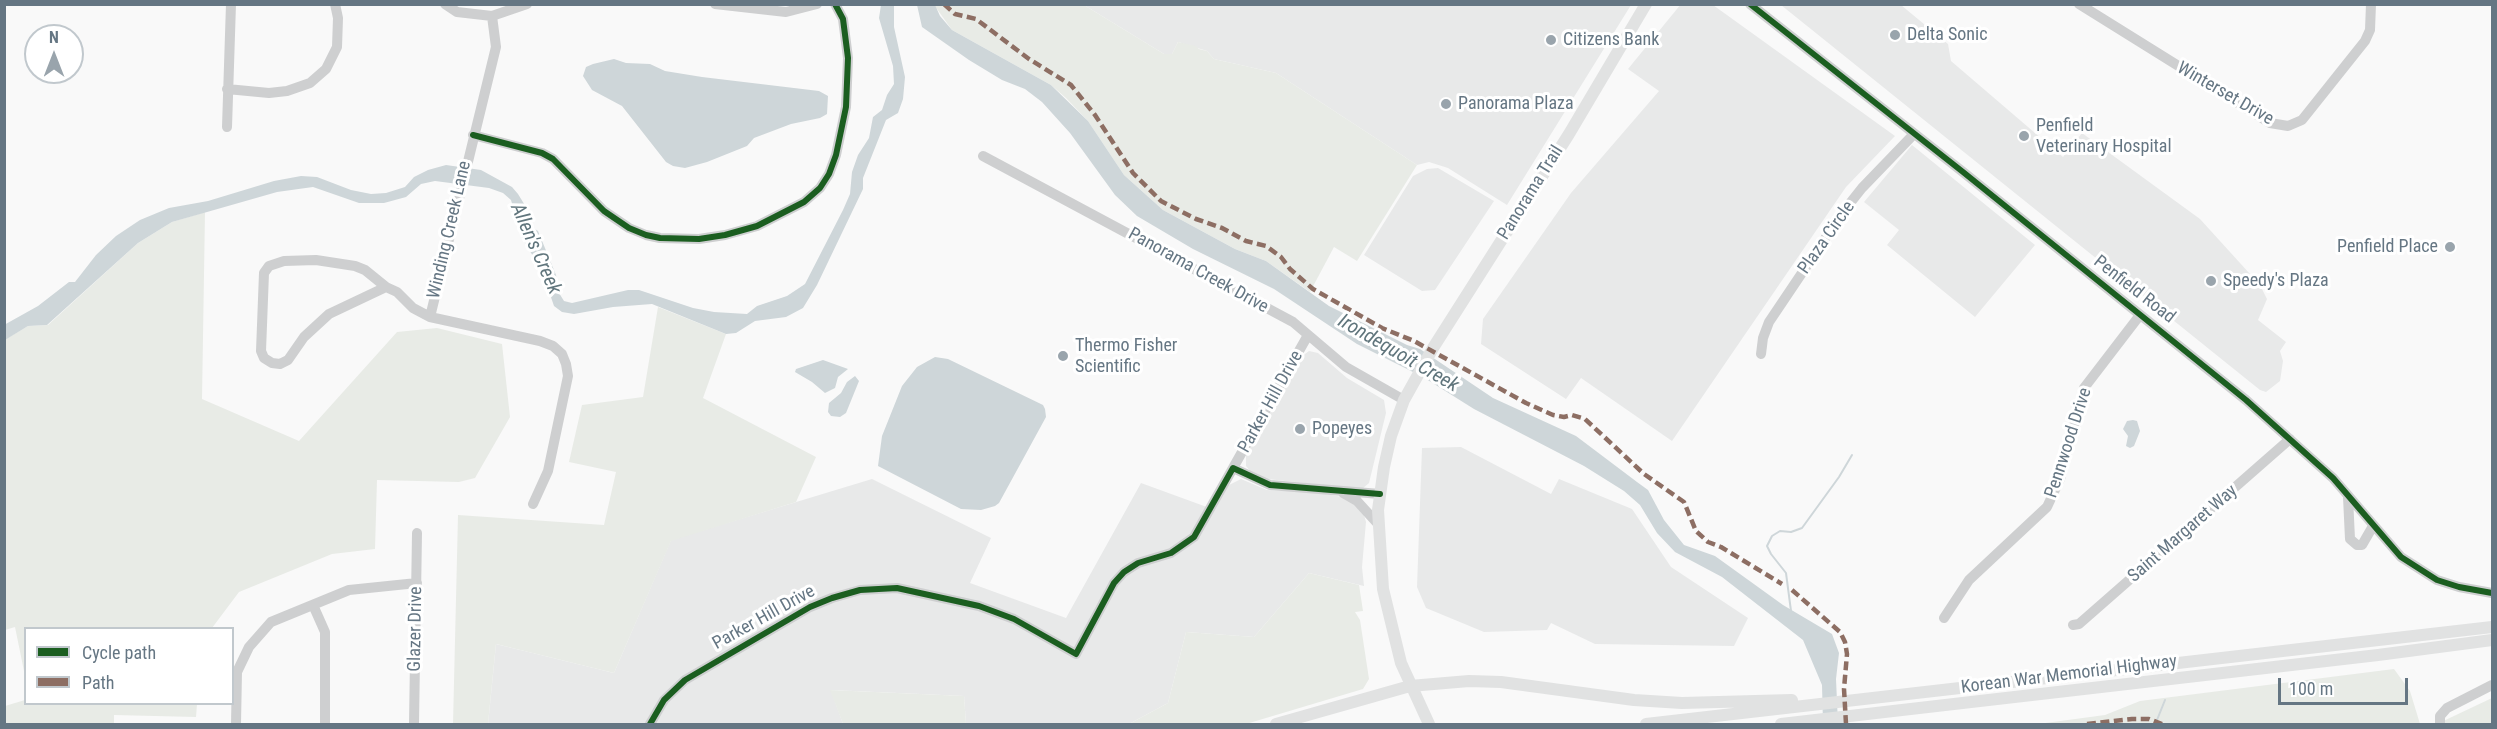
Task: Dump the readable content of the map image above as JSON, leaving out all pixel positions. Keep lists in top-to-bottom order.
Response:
{
  "streets": {
    "main road": ["Panorama Trail", "Korean War Memorial Highway"],
    "street": [
      "Winterset Drive",
      "Winding Creek Lane",
      "Plaza Circle",
      "Panorama Creek Drive",
      "Penfield Road",
      "Parker Hill Drive",
      "Pennwood Drive",
      "Saint Margaret Way",
      "Glazer Drive"
    ]
  },
  "crossings": [
    ["Panorama Trail", "Panorama Creek Drive"],
    ["Panorama Trail", "Parker Hill Drive"],
    ["Plaza Circle", "Penfield Road"],
    ["Panorama Creek Drive", "Parker Hill Drive"],
    ["Penfield Road", "Pennwood Drive"],
    ["Penfield Road", "Saint Margaret Way"]
  ],
  "water": ["Allen's Creek", "Irondequoit Creek"],
  "places": [
    "Delta Sonic",
    "Citizens Bank",
    "Panorama Plaza",
    "Penfield Veterinary Hospital",
    "Penfield Place",
    "Speedy's Plaza",
    "Thermo Fisher Scientific",
    "Popeyes"
  ],
  "legend": ["Cycle path", "Path"],
  "scale_bar": "100 m",
  "north": "top"
}
